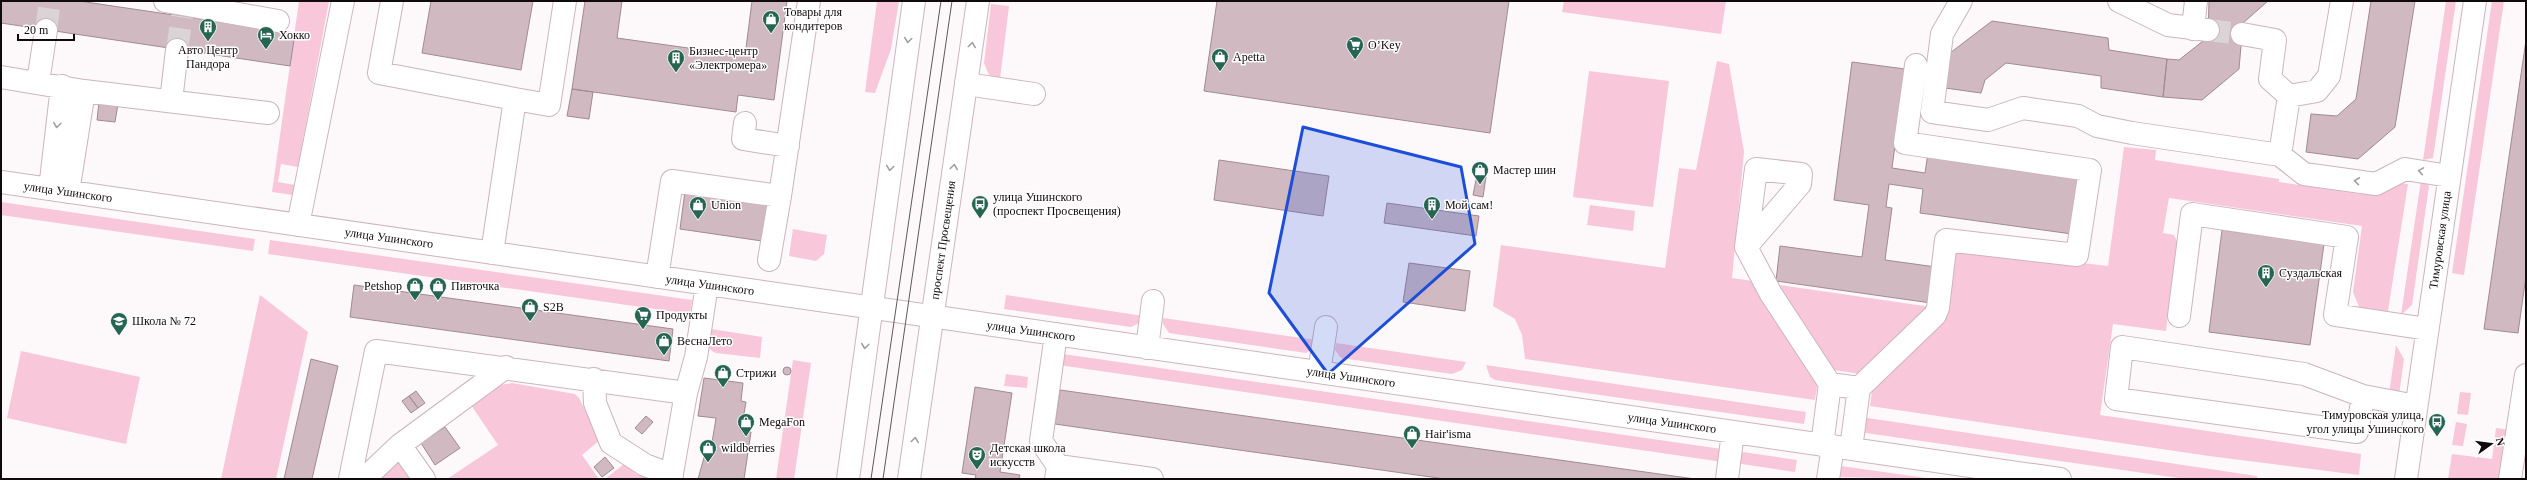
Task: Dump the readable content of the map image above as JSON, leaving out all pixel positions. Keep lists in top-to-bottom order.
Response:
{
  "streets": {
    "street": ["улица Ушинского", "проспект Просвещения", "Тимуровская улица"]
  },
  "crossings": [
    ["улица Ушинского", "проспект Просвещения"]
  ],
  "places": {
    "shop": [
      "Товары для кондитеров",
      "Apetta",
      "Мастер шин",
      "Union",
      "Petshop",
      "Пивточка",
      "S2B",
      "ВеснаЛето",
      "Стрижи",
      "MegaFon",
      "Hair'isma",
      "wildberries"
    ],
    "building": [
      "Авто Центр Пандора",
      "Бизнес-центр «Электромера»",
      "Мой сам!",
      "Суздальская"
    ],
    "hotel": ["Хокко"],
    "supermarket": ["O’Key", "Продукты"],
    "bus stop": ["улица Ушинского (проспект Просвещения)", "Тимуровская улица, угол улицы Ушинского"],
    "school or university": ["Школа № 72"],
    "theatre": ["Детская школа искусств"]
  },
  "scale_bar": "20 m",
  "north": "right"
}
